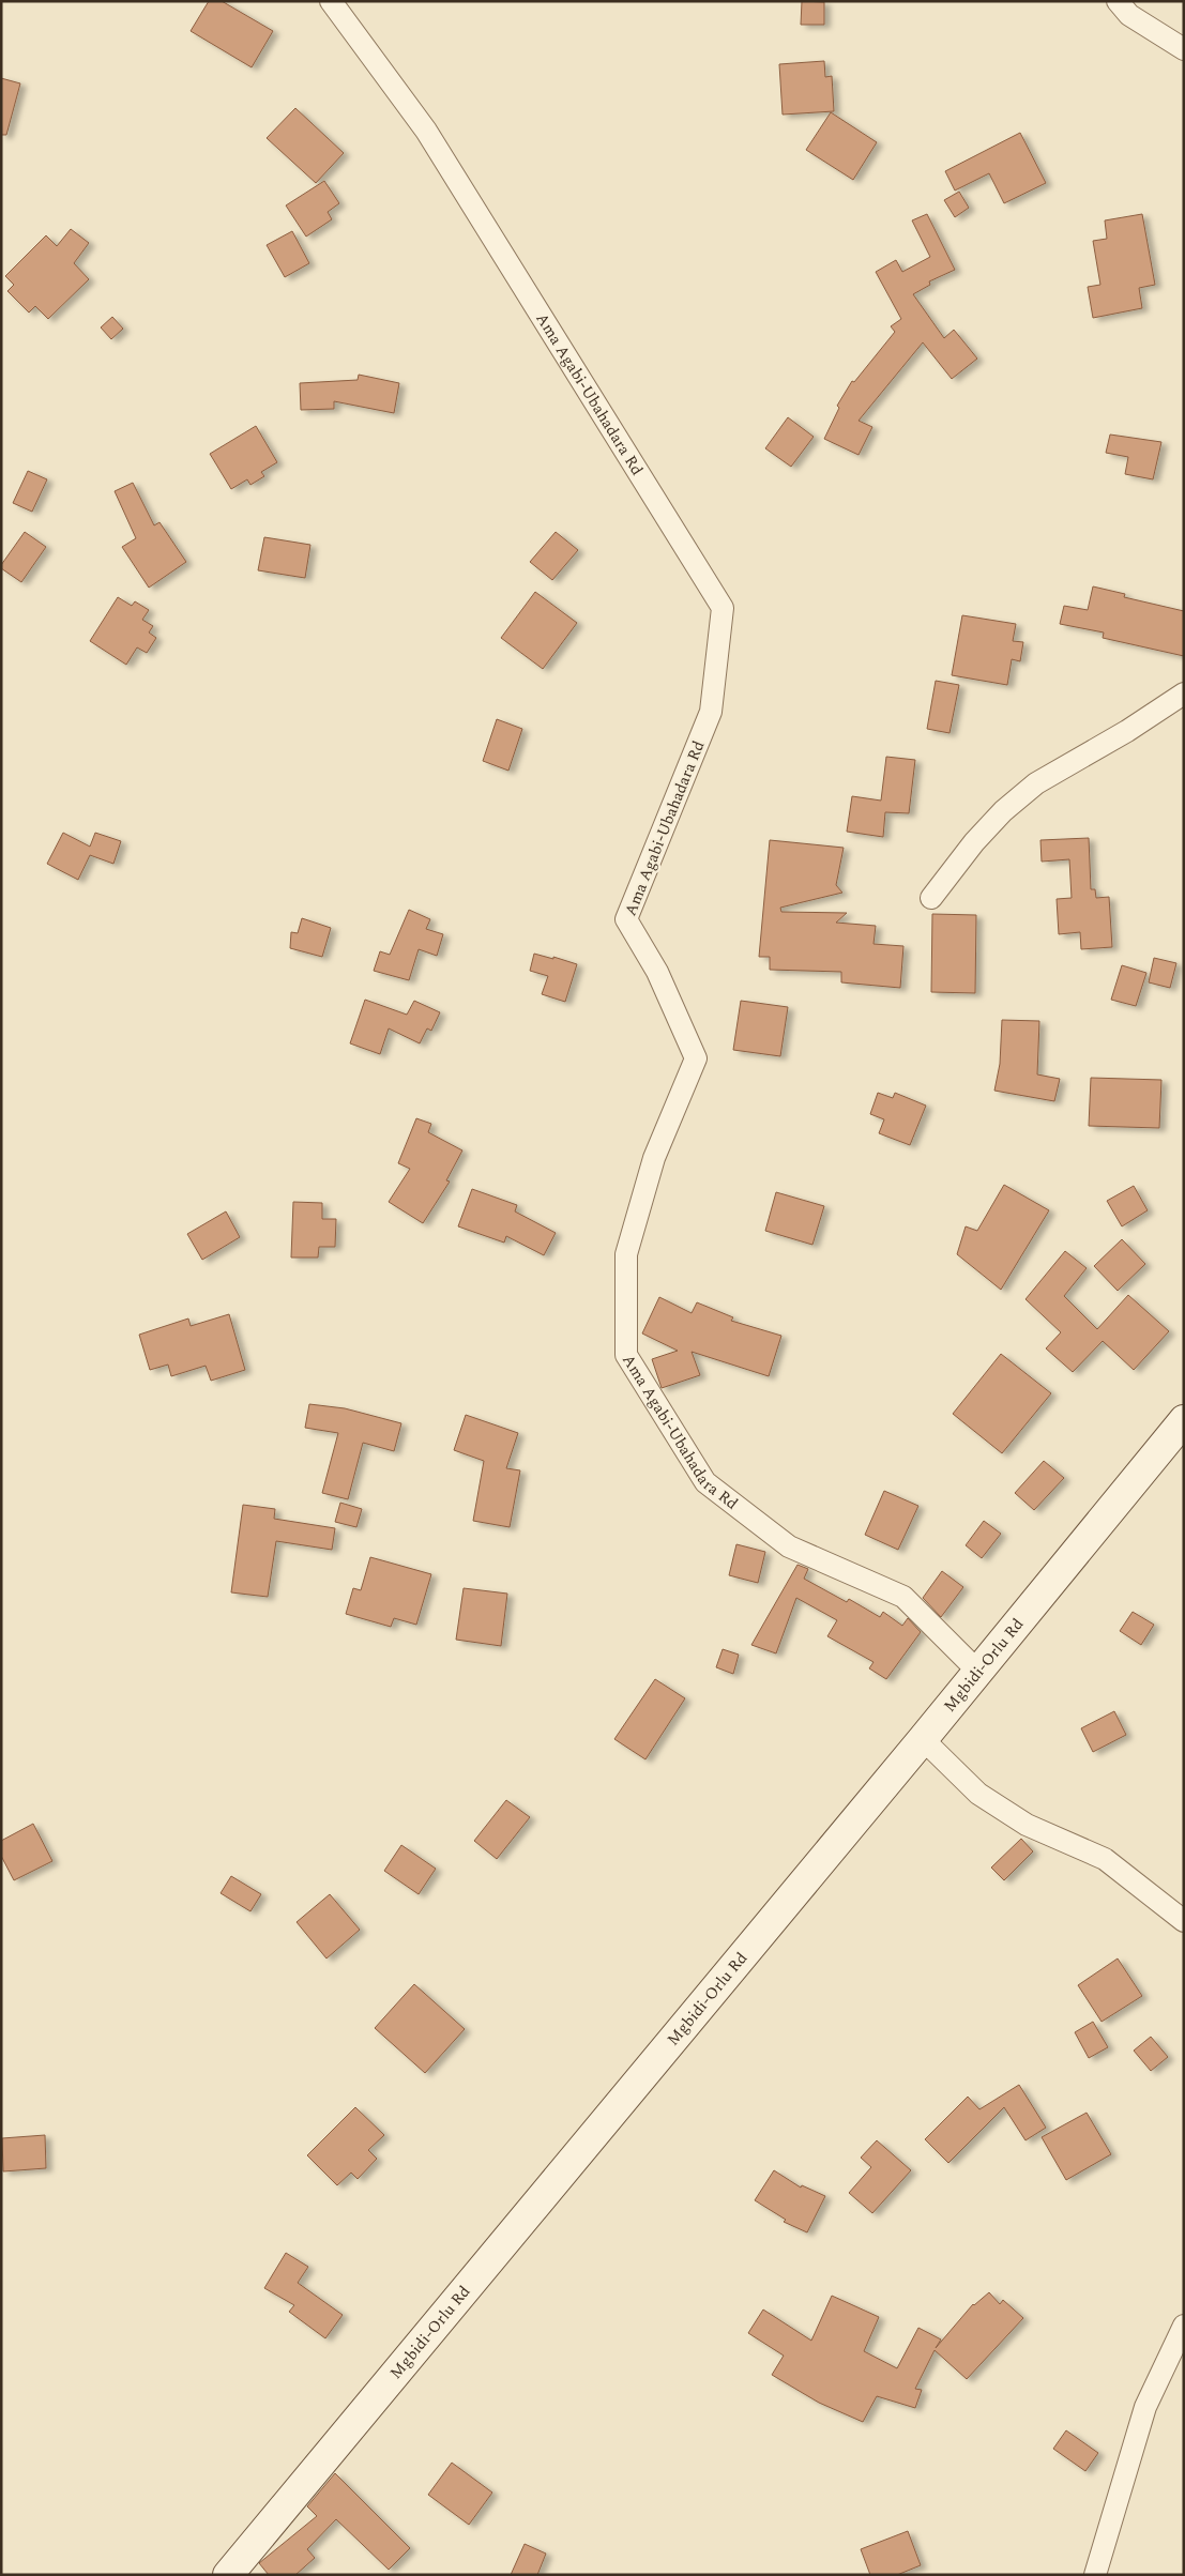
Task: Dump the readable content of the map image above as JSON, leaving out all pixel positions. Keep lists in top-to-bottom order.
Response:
{
  "streets": {
    "main road": ["Mgbidi-Orlu Rd"],
    "street": ["Ama Agabi-Ubahadara Rd"]
  },
  "crossings": [
    ["Ama Agabi-Ubahadara Rd", "Mgbidi-Orlu Rd"]
  ]
}
